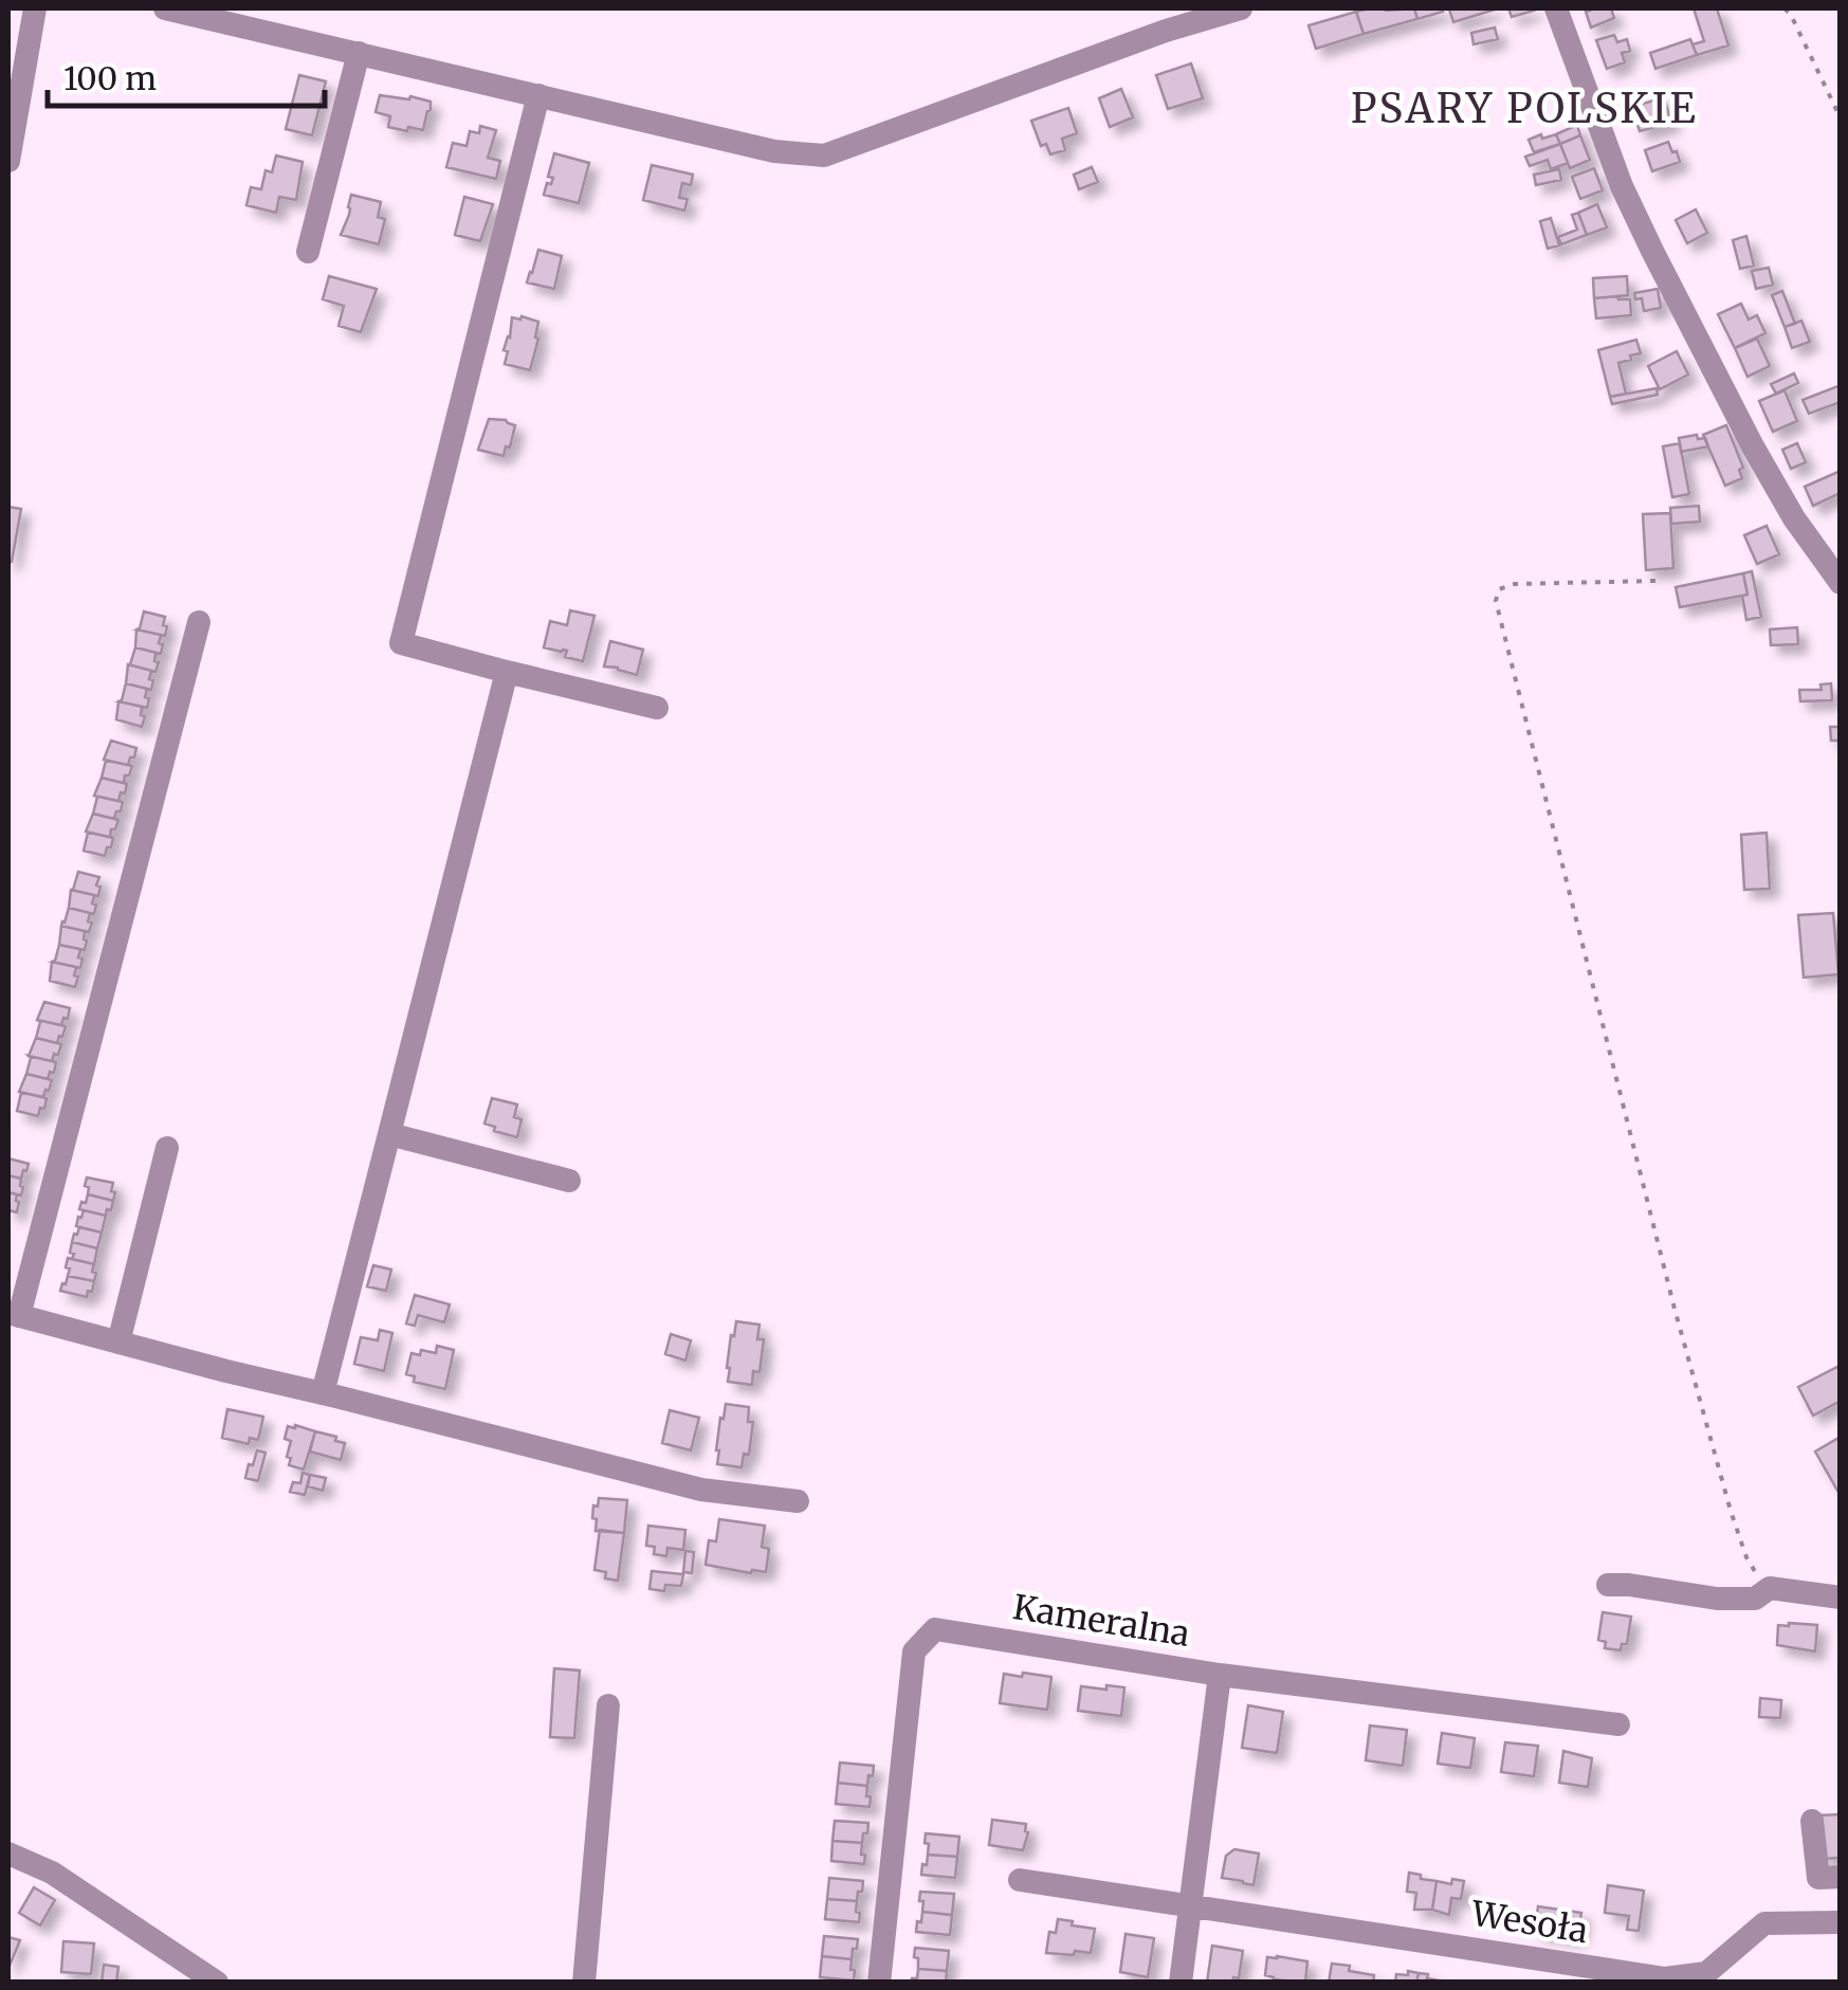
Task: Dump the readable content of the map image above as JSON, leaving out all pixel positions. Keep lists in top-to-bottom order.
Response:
{
  "streets": {
    "street": ["Kameralna", "Wesoła"]
  },
  "districts": ["PSARY POLSKIE"],
  "scale_bar": "100 m"
}
